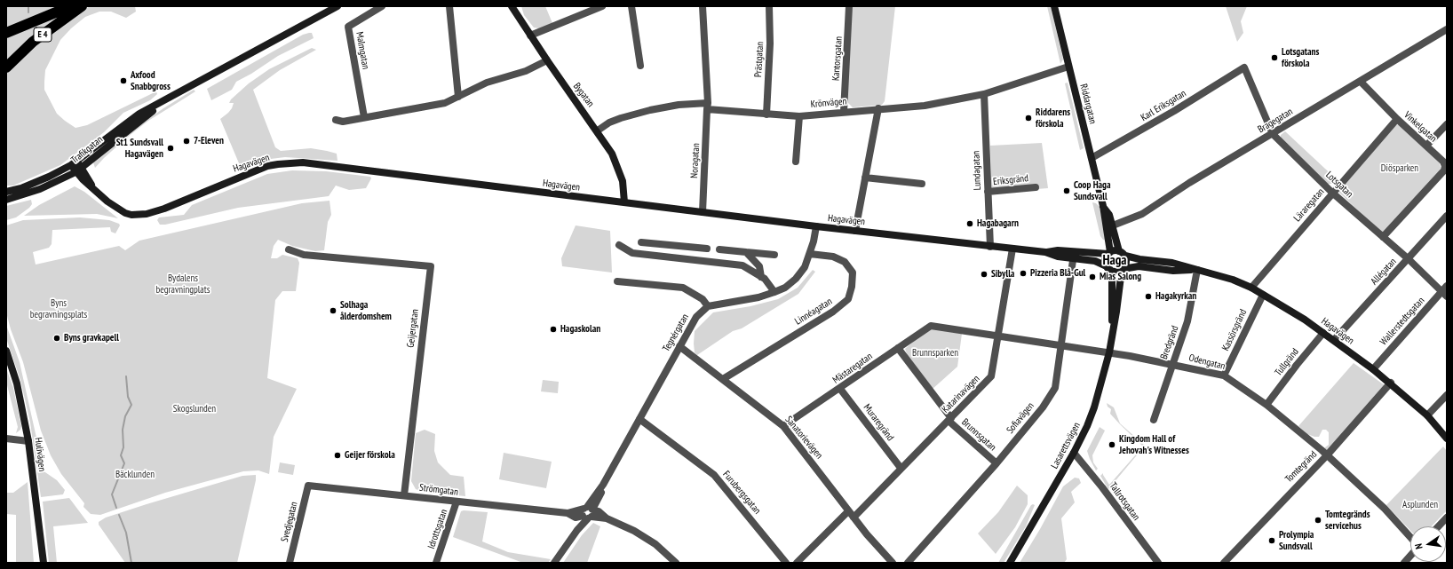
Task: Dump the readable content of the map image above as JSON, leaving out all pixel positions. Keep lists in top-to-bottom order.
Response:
{
  "streets": {
    "highway": ["E 4"],
    "street": [
      "Malmgatan",
      "Kantorsgatan",
      "Prästgatan",
      "Bygatan",
      "Krönvägen",
      "Riddargatan",
      "Karl Eriksgatan",
      "Bragegatan",
      "Vinkelgatan",
      "Trafikgatan",
      "Noragatan",
      "Hagavägen",
      "Lundagatan",
      "Eriksgränd",
      "Lotsgatan",
      "Läraregatan",
      "Allégatan",
      "Linnéagatan",
      "Wallerstedtsgatan",
      "Geijergatan",
      "Kassörsgränd",
      "Tegnérgatan",
      "Bredgränd",
      "Odengatan",
      "Tullgränd",
      "Mästaregatan",
      "Katarinavägen",
      "Sofiavägen",
      "Muraregränd",
      "Brunnsgatan",
      "Sanatorievägen",
      "Lasarettsvägen",
      "Hulivägen",
      "Tomtegränd",
      "Strömgatan",
      "Furubergsgatan",
      "Tallrotsgatan",
      "Svedjegatan",
      "Idrottsgatan"
    ]
  },
  "crossings": [
    ["Kantorsgatan", "Krönvägen"],
    ["Prästgatan", "Krönvägen"],
    ["Bygatan", "Krönvägen"],
    ["Bygatan", "Hagavägen"],
    ["Krönvägen", "Riddargatan"],
    ["Krönvägen", "Noragatan"],
    ["Krönvägen", "Lundagatan"],
    ["Riddargatan", "Karl Eriksgatan"],
    ["Riddargatan", "Bragegatan"],
    ["Riddargatan", "Hagavägen"],
    ["Riddargatan", "Lasarettsvägen"],
    ["Karl Eriksgatan", "Lotsgatan"],
    ["Bragegatan", "Vinkelgatan"],
    ["Bragegatan", "Lotsgatan"],
    ["Vinkelgatan", "Lotsgatan"],
    ["Vinkelgatan", "Läraregatan"],
    ["Trafikgatan", "Hagavägen"],
    ["Noragatan", "Hagavägen"],
    ["Hagavägen", "Lundagatan"],
    ["Hagavägen", "Läraregatan"],
    ["Hagavägen", "Allégatan"],
    ["Hagavägen", "Wallerstedtsgatan"],
    ["Hagavägen", "Kassörsgränd"],
    ["Hagavägen", "Bredgränd"],
    ["Hagavägen", "Tullgränd"],
    ["Hagavägen", "Katarinavägen"],
    ["Hagavägen", "Sofiavägen"],
    ["Hagavägen", "Lasarettsvägen"],
    ["Hagavägen", "Tomtegränd"],
    ["Lundagatan", "Eriksgränd"],
    ["Lotsgatan", "Läraregatan"],
    ["Lotsgatan", "Allégatan"],
    ["Lotsgatan", "Wallerstedtsgatan"],
    ["Linnéagatan", "Sanatorievägen"],
    ["Geijergatan", "Strömgatan"],
    ["Kassörsgränd", "Odengatan"],
    ["Tegnérgatan", "Sanatorievägen"],
    ["Tegnérgatan", "Strömgatan"],
    ["Tegnérgatan", "Furubergsgatan"],
    ["Bredgränd", "Odengatan"],
    ["Odengatan", "Tullgränd"],
    ["Odengatan", "Mästaregatan"],
    ["Odengatan", "Katarinavägen"],
    ["Odengatan", "Sofiavägen"],
    ["Odengatan", "Lasarettsvägen"],
    ["Odengatan", "Tomtegränd"],
    ["Mästaregatan", "Muraregränd"],
    ["Mästaregatan", "Brunnsgatan"],
    ["Mästaregatan", "Sanatorievägen"],
    ["Katarinavägen", "Muraregränd"],
    ["Katarinavägen", "Brunnsgatan"],
    ["Katarinavägen", "Sanatorievägen"],
    ["Sofiavägen", "Brunnsgatan"],
    ["Lasarettsvägen", "Tallrotsgatan"],
    ["Strömgatan", "Svedjegatan"],
    ["Strömgatan", "Idrottsgatan"]
  ],
  "districts": ["Haga"],
  "parks": [
    "Diösparken",
    "Bydalens begravningplats",
    "Byns begravningsplats",
    "Brunnsparken",
    "Skogslunden",
    "Bäcklunden",
    "Asplunden"
  ],
  "places": [
    "Lotsgatans förskola",
    "Axfood Snabbgross",
    "Riddarens förskola",
    "7-Eleven",
    "St1 Sundsvall Hagavägen",
    "Coop Haga Sundsvall",
    "Hagabagarn",
    "Pizzeria Blå-Gul",
    "Sibylla",
    "Mias Salong",
    "Hagakyrkan",
    "Solhaga ålderdomshem",
    "Hagaskolan",
    "Byns gravkapell",
    "Kingdom Hall of Jehovah's Witnesses",
    "Geijer förskola",
    "Tomtegränds servicehus",
    "Prolympia Sundsvall"
  ],
  "north": "left"
}
